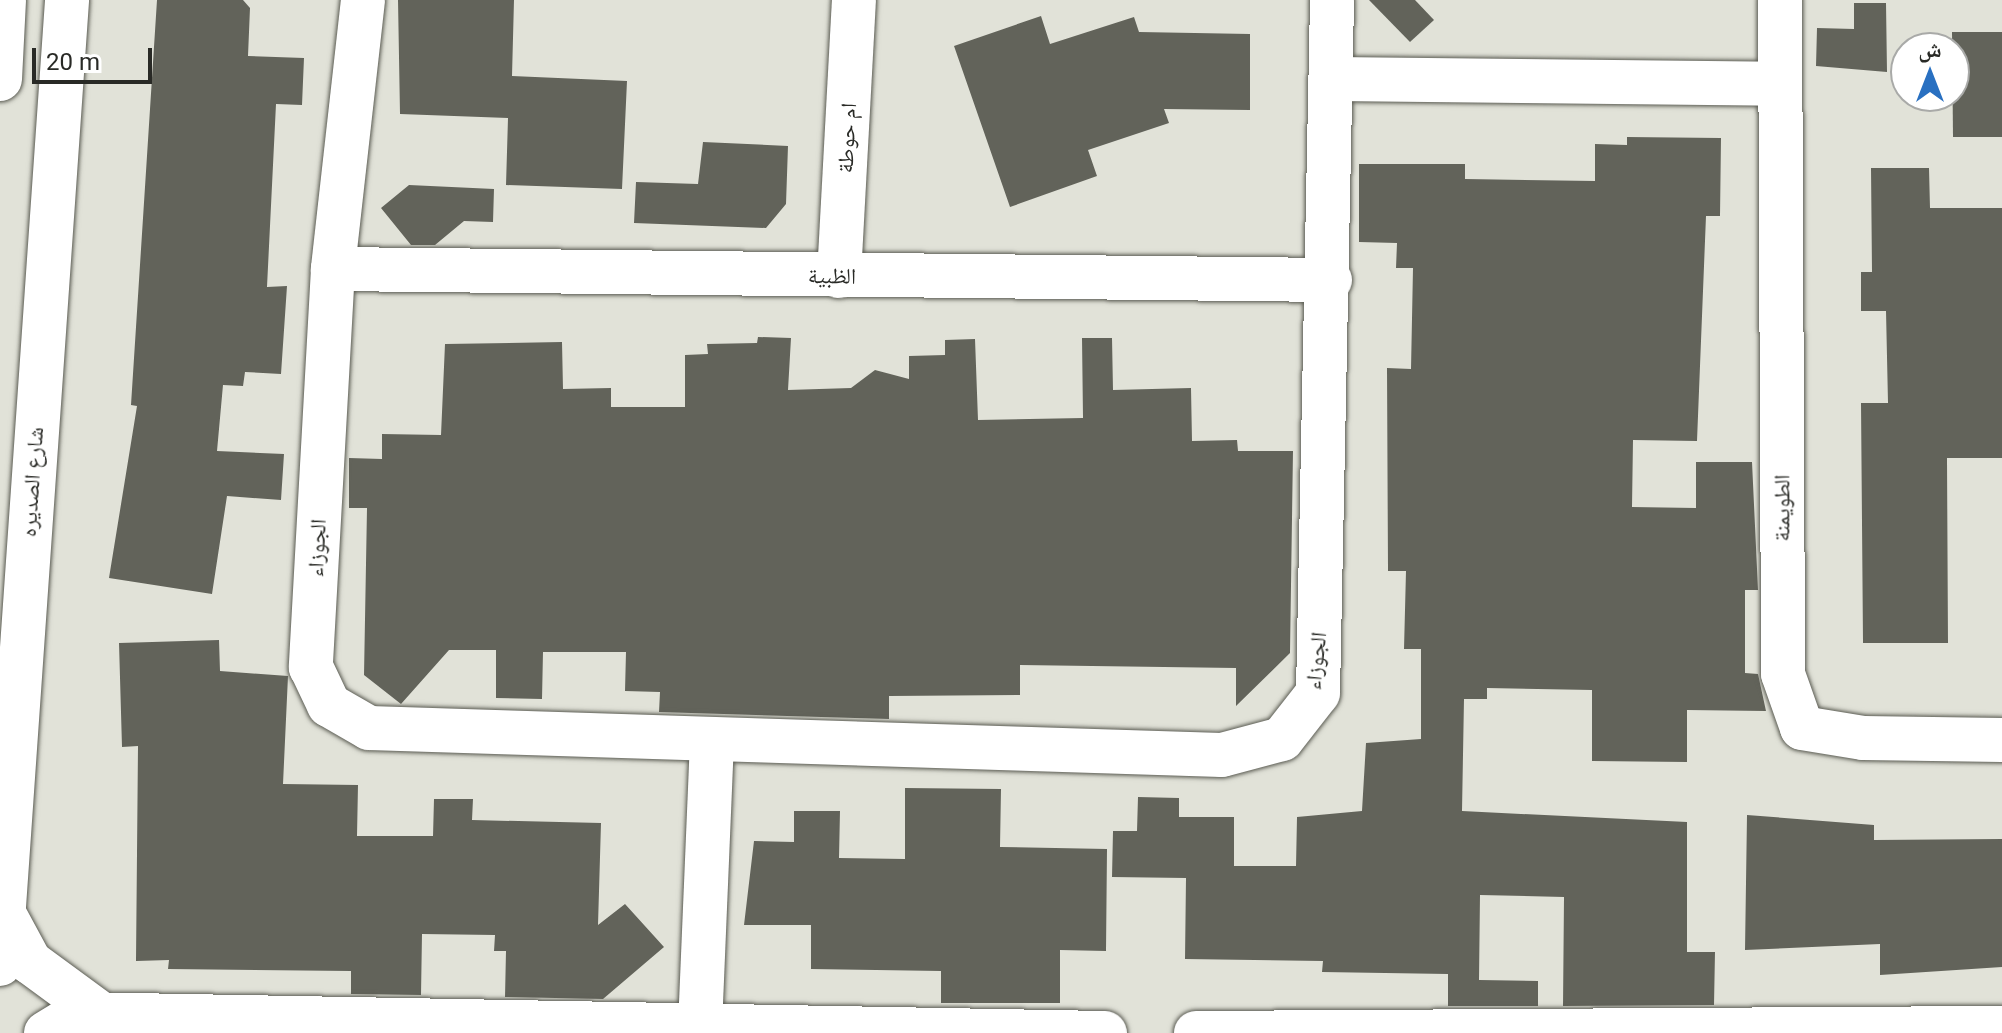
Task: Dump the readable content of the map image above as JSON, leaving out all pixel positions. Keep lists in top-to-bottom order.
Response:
{
  "streets": {
    "street": [
      "ام حوطة",
      "الظبية",
      "شارع الصديره",
      "الطويمنة",
      "الجوزاء"
    ]
  },
  "crossings": [
    ["ام حوطة", "الظبية"],
    ["الظبية", "الجوزاء"]
  ],
  "scale_bar": "20 m",
  "north": "top"
}
